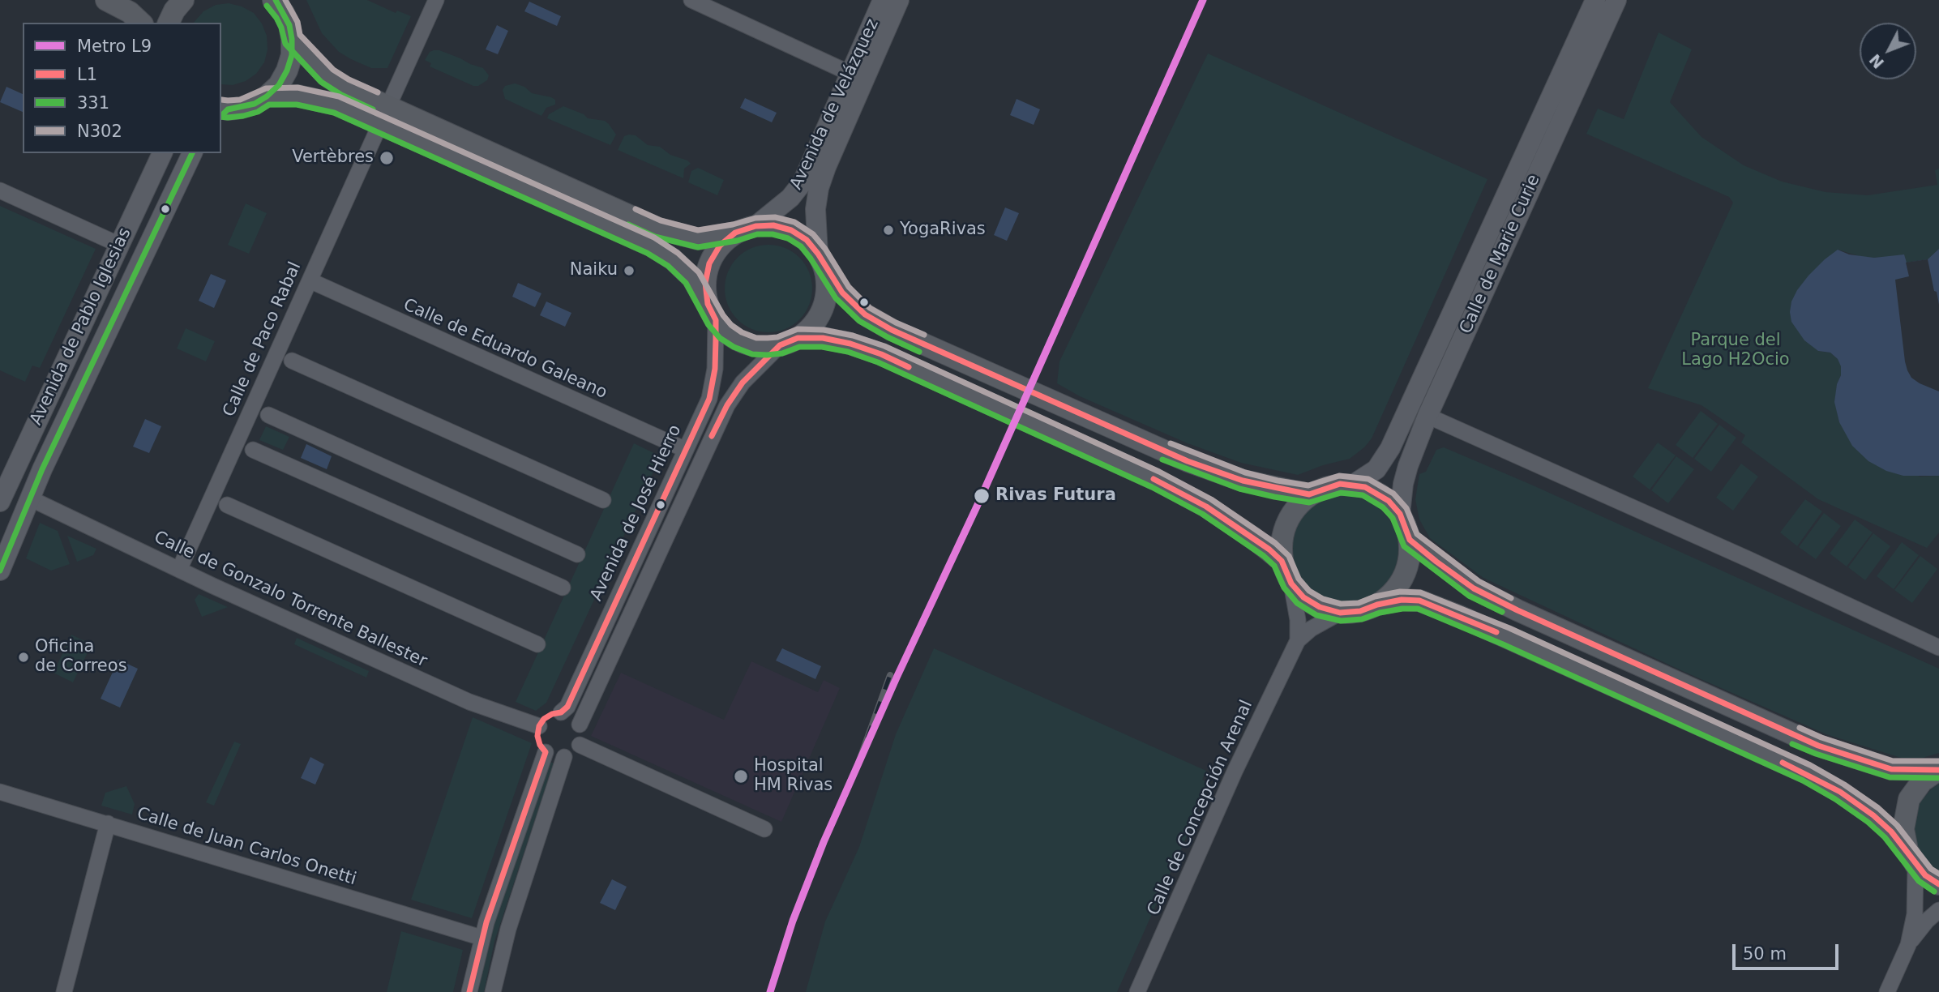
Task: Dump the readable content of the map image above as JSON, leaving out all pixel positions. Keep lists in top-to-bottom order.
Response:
{
  "streets": {
    "street": [
      "Avenida de Velázquez",
      "Calle de Marie Curie",
      "Avenida de Pablo Iglesias",
      "Calle de Paco Rabal",
      "Calle de Eduardo Galeano",
      "Avenida de José Hierro",
      "Calle de Gonzalo Torrente Ballester",
      "Calle de Concepción Arenal",
      "Calle de Juan Carlos Onetti"
    ]
  },
  "crossings": [
    ["Avenida de Velázquez", "Avenida de José Hierro"],
    ["Calle de Marie Curie", "Calle de Concepción Arenal"],
    ["Avenida de Pablo Iglesias", "Calle de Gonzalo Torrente Ballester"],
    ["Calle de Paco Rabal", "Calle de Eduardo Galeano"],
    ["Calle de Paco Rabal", "Calle de Gonzalo Torrente Ballester"],
    ["Calle de Eduardo Galeano", "Avenida de José Hierro"],
    ["Avenida de José Hierro", "Calle de Gonzalo Torrente Ballester"]
  ],
  "parks": ["Parque del Lago H2Ocio"],
  "places": [
    "Vertèbres",
    "YogaRivas",
    "Naiku",
    "Rivas Futura",
    "Oficina de Correos",
    "Hospital HM Rivas"
  ],
  "lines": [
    "metro line L9",
    "transit line N302",
    "transit line 331",
    "transit line L1"
  ],
  "legend": [
    "Metro L9",
    "L1",
    "331",
    "N302"
  ],
  "scale_bar": "50 m",
  "north": "bottom left"
}
